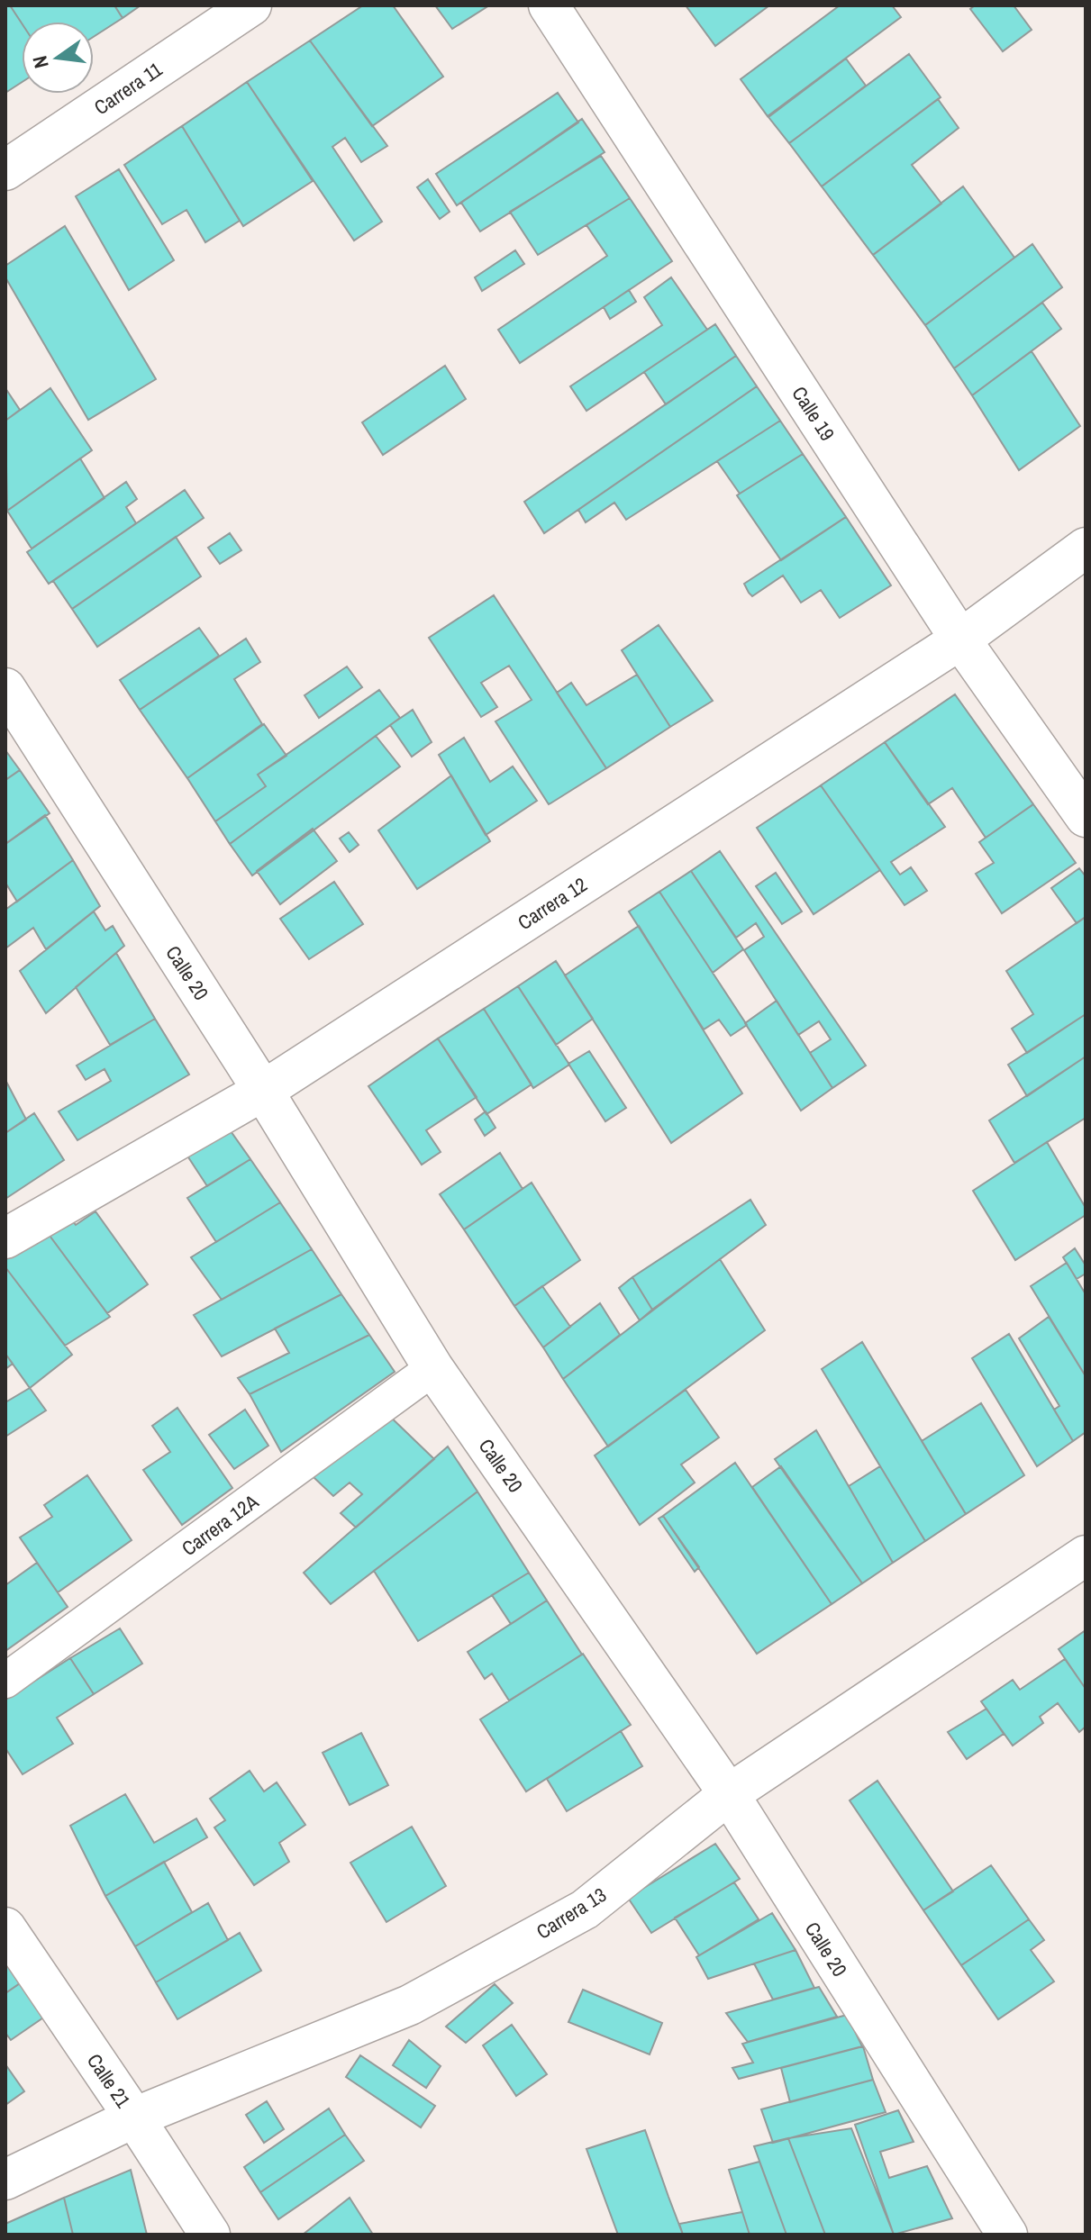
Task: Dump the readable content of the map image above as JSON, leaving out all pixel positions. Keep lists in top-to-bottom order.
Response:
{
  "streets": {
    "street": [
      "Carrera 11",
      "Calle 19",
      "Carrera 12",
      "Calle 20",
      "Carrera 12A",
      "Carrera 13",
      "Calle 21"
    ]
  },
  "crossings": [
    ["Calle 19", "Carrera 12"],
    ["Carrera 12", "Calle 20"],
    ["Calle 20", "Carrera 12A"],
    ["Calle 20", "Carrera 13"],
    ["Carrera 13", "Calle 21"]
  ],
  "north": "left"
}
